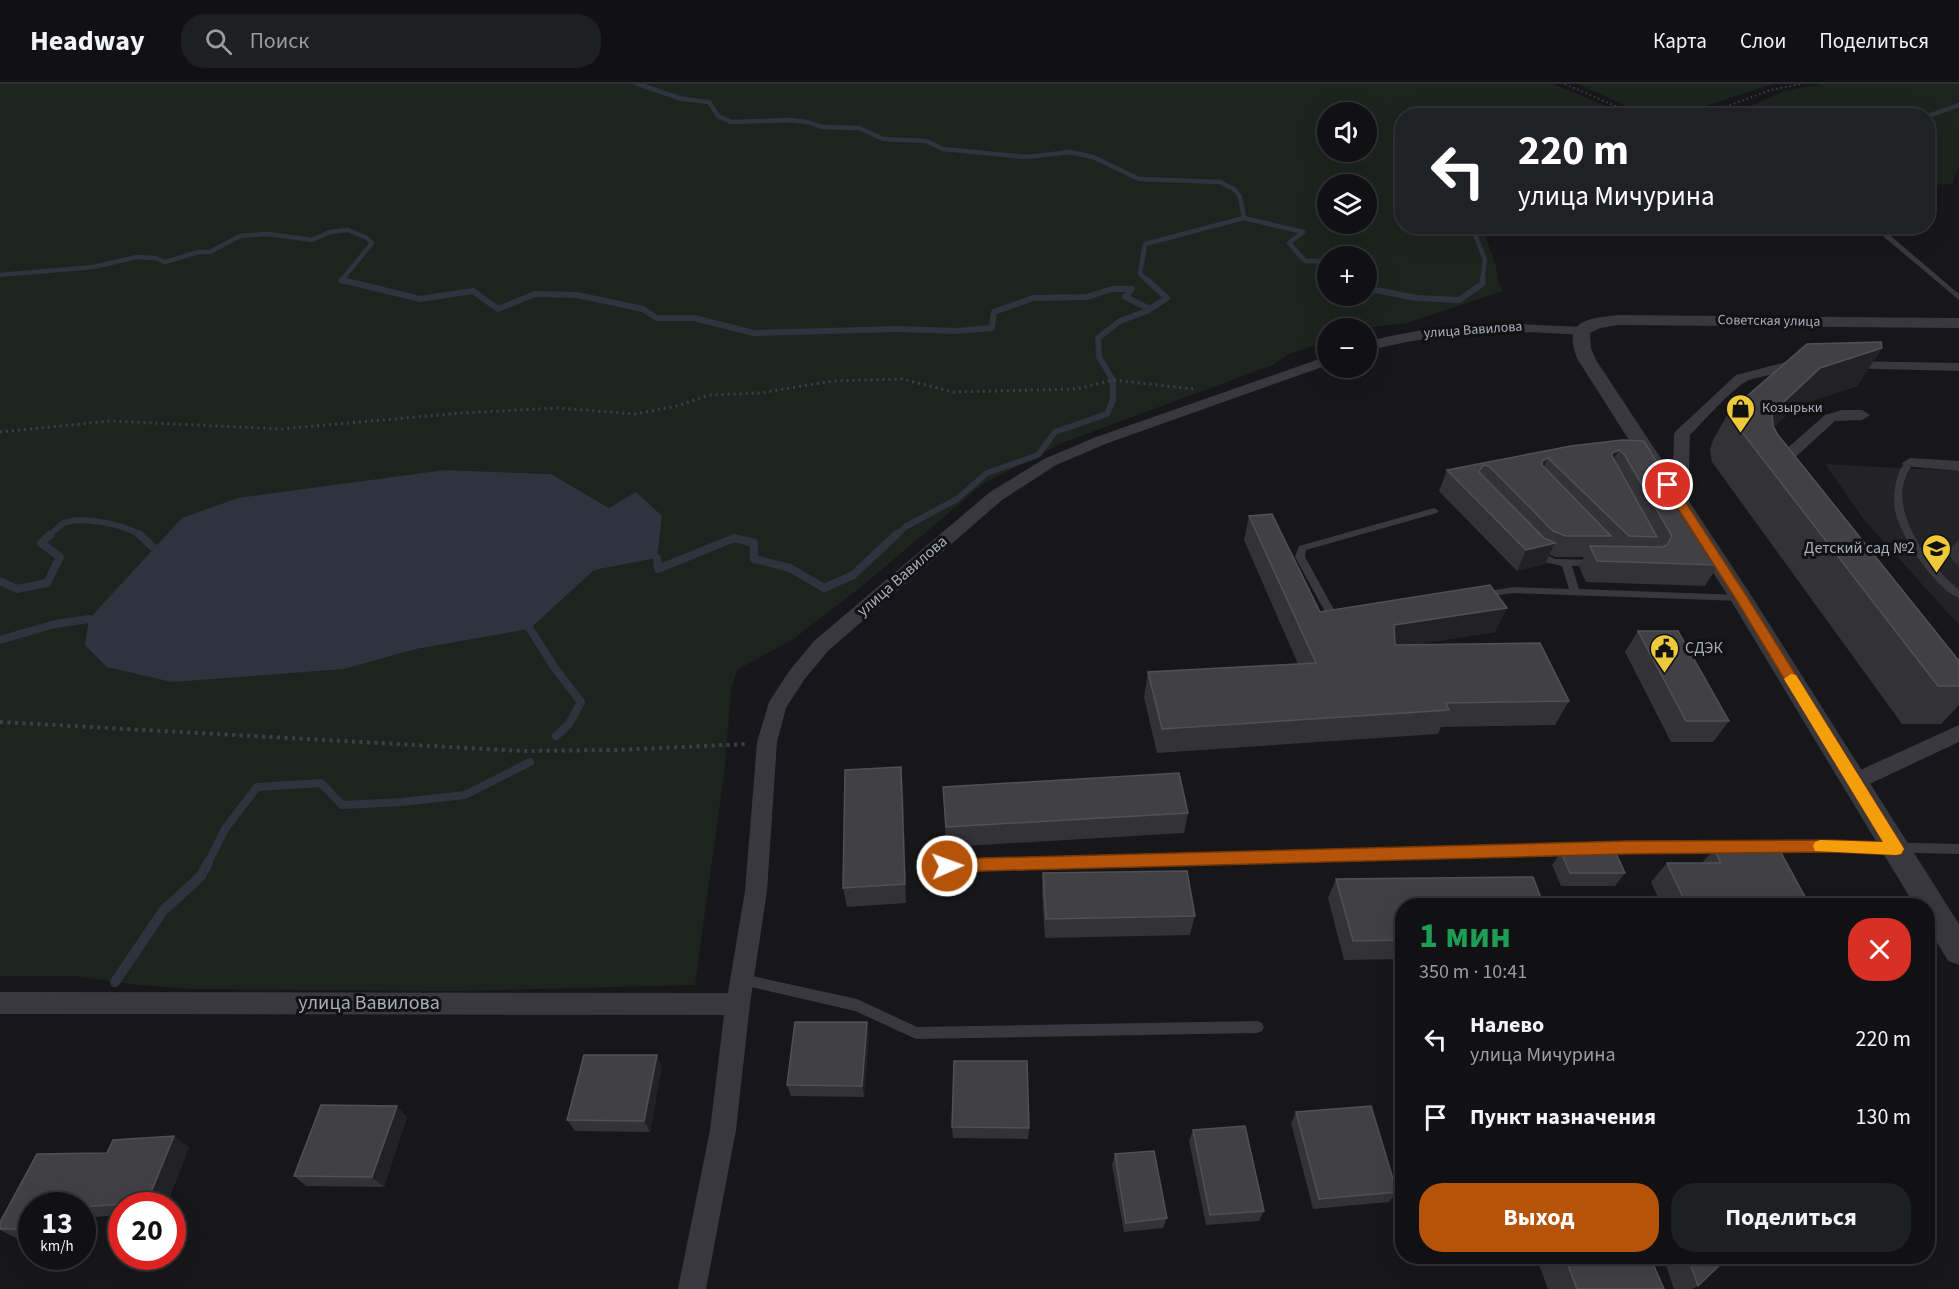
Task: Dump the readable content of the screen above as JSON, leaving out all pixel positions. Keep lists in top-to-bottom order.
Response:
{
  "streets": {
    "street": ["Советская улица", "улица Вавилова"]
  },
  "crossings": [
    ["Советская улица", "улица Вавилова"]
  ],
  "places": {
    "shop": ["Козырьки"],
    "school or university": ["Детский сад №2"],
    "public building": ["СДЭК"]
  },
  "page": {
    "header": "Headway",
    "search": "Поиск",
    "nav": ["Карта", "Слои", "Поделиться"],
    "map_buttons": ["+", "−"],
    "turn": ["220 m", "улица Мичурина"],
    "heading": ["1 мин", "350 m · 10:41"],
    "list": [
      {
        "name": "Налево",
        "note": "улица Мичурина",
        "value": "220 m"
      },
      {
        "name": "Пункт назначения",
        "value": "130 m"
      }
    ],
    "buttons": ["Выход", "Поделиться"],
    "speed": "13 km/h",
    "limit": "20"
  }
}
